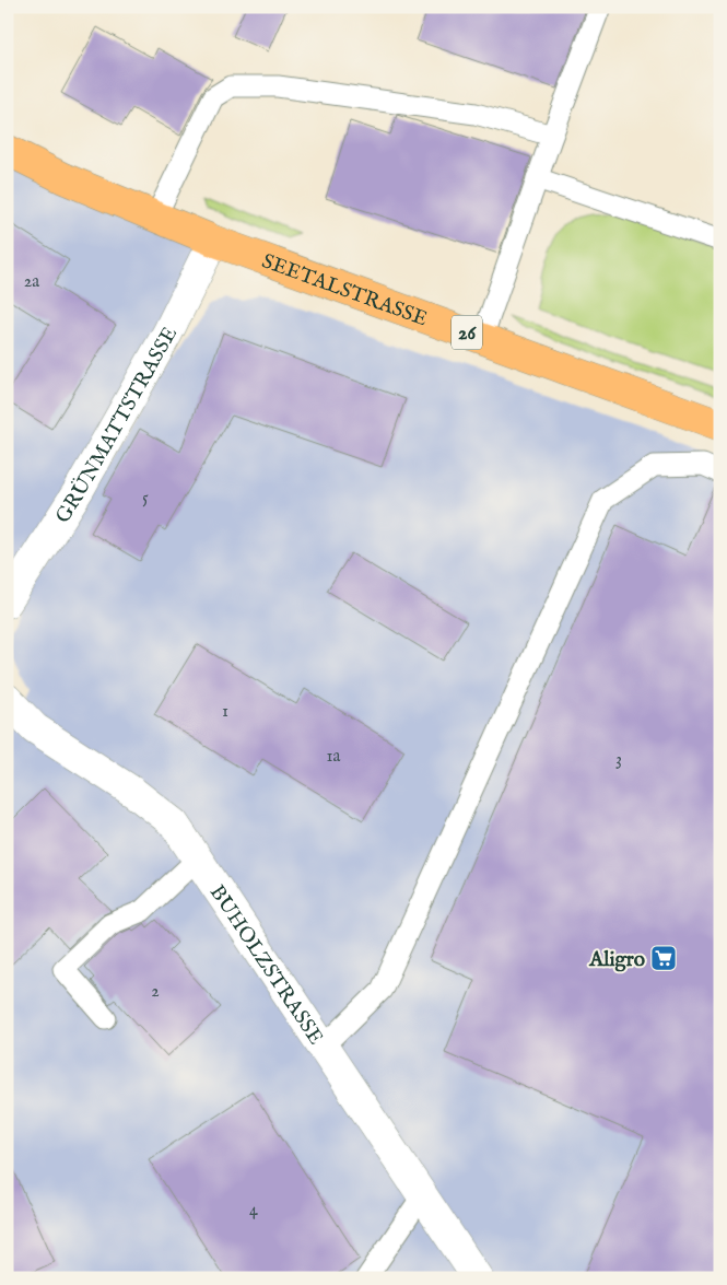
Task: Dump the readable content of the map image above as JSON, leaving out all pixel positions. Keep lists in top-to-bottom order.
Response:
{
  "streets": {
    "main road": ["SEETALSTRASSE", "26"],
    "street": ["GRÜNMATTSTRASSE", "BUHOLZSTRASSE"]
  },
  "crossings": [
    ["SEETALSTRASSE", "GRÜNMATTSTRASSE"]
  ],
  "places": {
    "supermarket": ["Aligro"]
  },
  "house_numbers": [
    "2a",
    "5",
    "1",
    "1a",
    "3",
    "2",
    "4"
  ]
}
